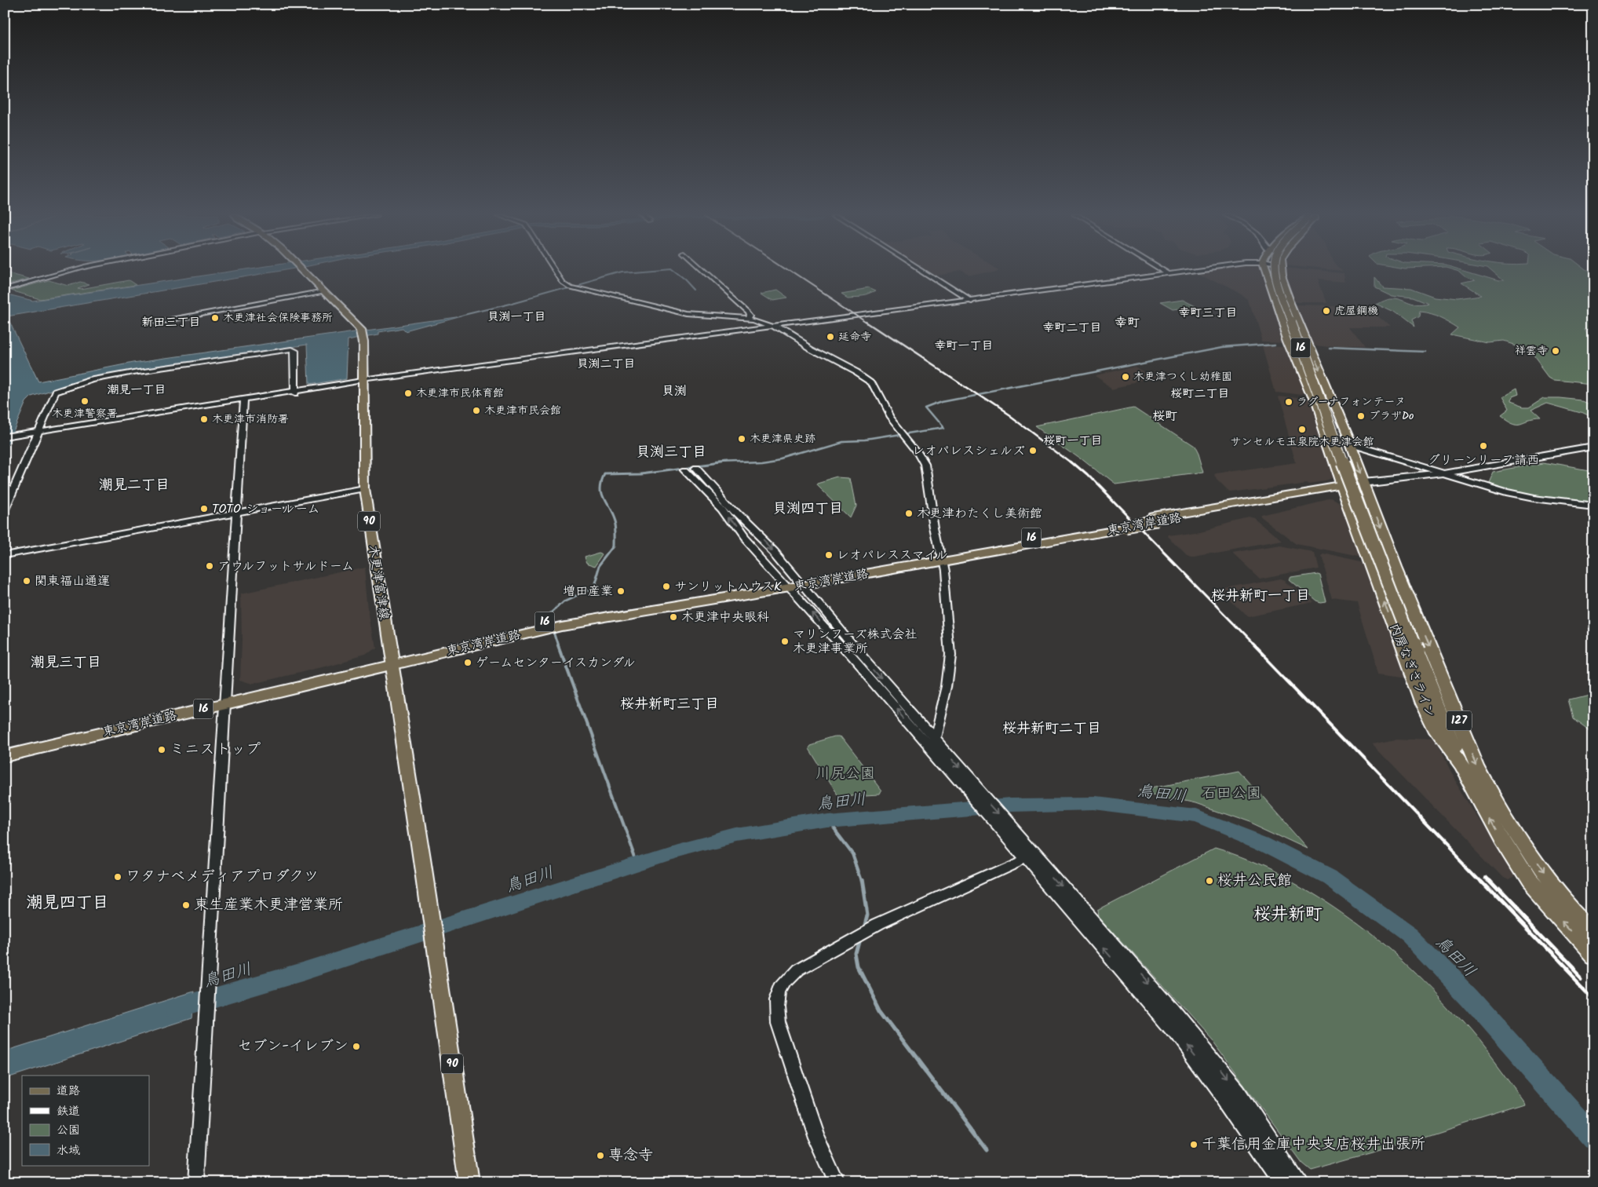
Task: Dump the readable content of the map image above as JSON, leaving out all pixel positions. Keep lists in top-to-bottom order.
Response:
{
  "streets": {
    "highway": [
      "16",
      "東京湾岸道路",
      "内房なぎさライン",
      "127"
    ],
    "main road": ["90", "木更津富津線"]
  },
  "crossings": [
    ["16", "東京湾岸道路"],
    ["16", "内房なぎさライン"],
    ["16", "127"],
    ["東京湾岸道路", "木更津富津線"],
    ["東京湾岸道路", "内房なぎさライン"],
    ["東京湾岸道路", "127"],
    ["内房なぎさライン", "127"]
  ],
  "districts": [
    "幸町三丁目",
    "貝渕一丁目",
    "新田三丁目",
    "幸町",
    "幸町二丁目",
    "幸町一丁目",
    "貝渕二丁目",
    "潮見一丁目",
    "貝渕",
    "桜町二丁目",
    "桜町",
    "桜町一丁目",
    "貝渕三丁目",
    "潮見二丁目",
    "貝渕四丁目",
    "桜井新町一丁目",
    "潮見三丁目",
    "桜井新町三丁目",
    "桜井新町二丁目",
    "潮見四丁目",
    "桜井新町"
  ],
  "water": ["鳥田川"],
  "parks": ["川尻公園", "石田公園"],
  "places": [
    "虎屋鋼機",
    "木更津社会保険事務所",
    "延命寺",
    "祥雲寺",
    "木更津つくし幼稚園",
    "木更津市民体育館",
    "木更津警察署",
    "ラグーナフォンテーヌ",
    "木更津市民会館",
    "プラザDo",
    "木更津市消防署",
    "サンセルモ玉泉院木更津会館",
    "木更津県史跡",
    "グリーンリーフ請西",
    "レオパレスシェルズ",
    "TOTO ショールーム",
    "木更津わたくし美術館",
    "レオパレススマイル",
    "アウルフットサルドーム",
    "関東福山通運",
    "サンリットハウスK",
    "増田産業",
    "木更津中央眼科",
    "マリンフーズ株式会社 木更津事業所",
    "ゲームセンターイスカンダル",
    "ミニストップ",
    "ワタナベメディアプロダクツ",
    "桜井公民館",
    "東生産業木更津営業所",
    "セブン-イレブン",
    "千葉信用金庫中央支店桜井出張所",
    "専念寺"
  ],
  "legend": [
    "道路",
    "鉄道",
    "公園",
    "水域"
  ]
}
